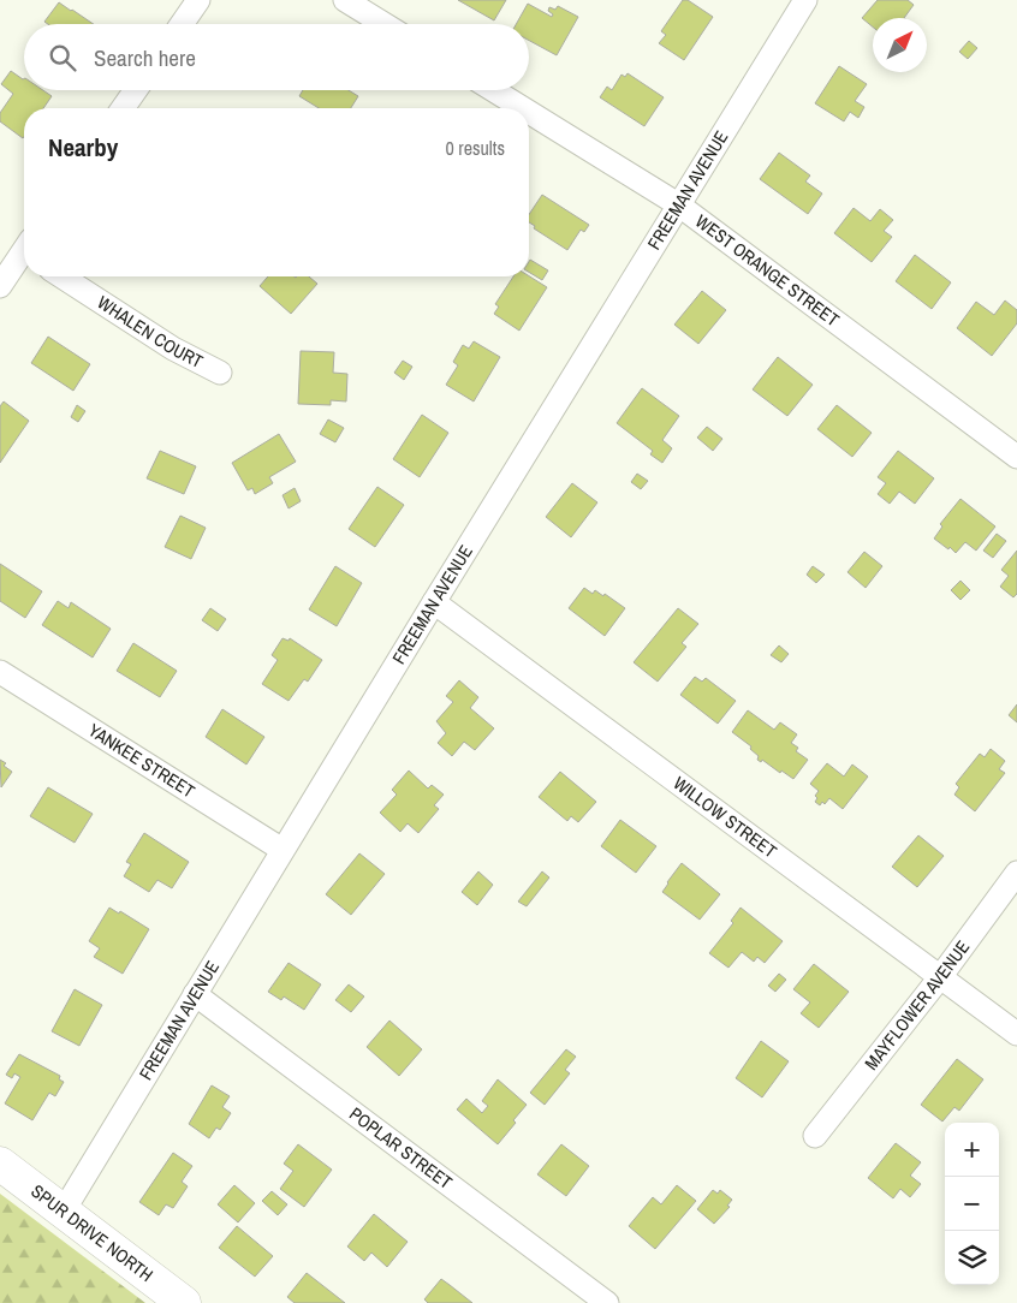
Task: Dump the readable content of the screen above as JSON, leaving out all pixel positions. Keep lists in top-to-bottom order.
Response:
{
  "streets": {
    "street": [
      "FREEMAN AVENUE",
      "WEST ORANGE STREET",
      "WHALEN COURT",
      "YANKEE STREET",
      "WILLOW STREET",
      "MAYFLOWER AVENUE",
      "POPLAR STREET",
      "SPUR DRIVE NORTH"
    ]
  },
  "crossings": [
    ["FREEMAN AVENUE", "WEST ORANGE STREET"],
    ["FREEMAN AVENUE", "YANKEE STREET"],
    ["FREEMAN AVENUE", "WILLOW STREET"],
    ["FREEMAN AVENUE", "POPLAR STREET"],
    ["FREEMAN AVENUE", "SPUR DRIVE NORTH"],
    ["WILLOW STREET", "MAYFLOWER AVENUE"]
  ],
  "north": "top right",
  "page": {
    "search": "Search here",
    "heading": ["Nearby", "0 results"],
    "map_buttons": ["+", "−"]
  }
}
